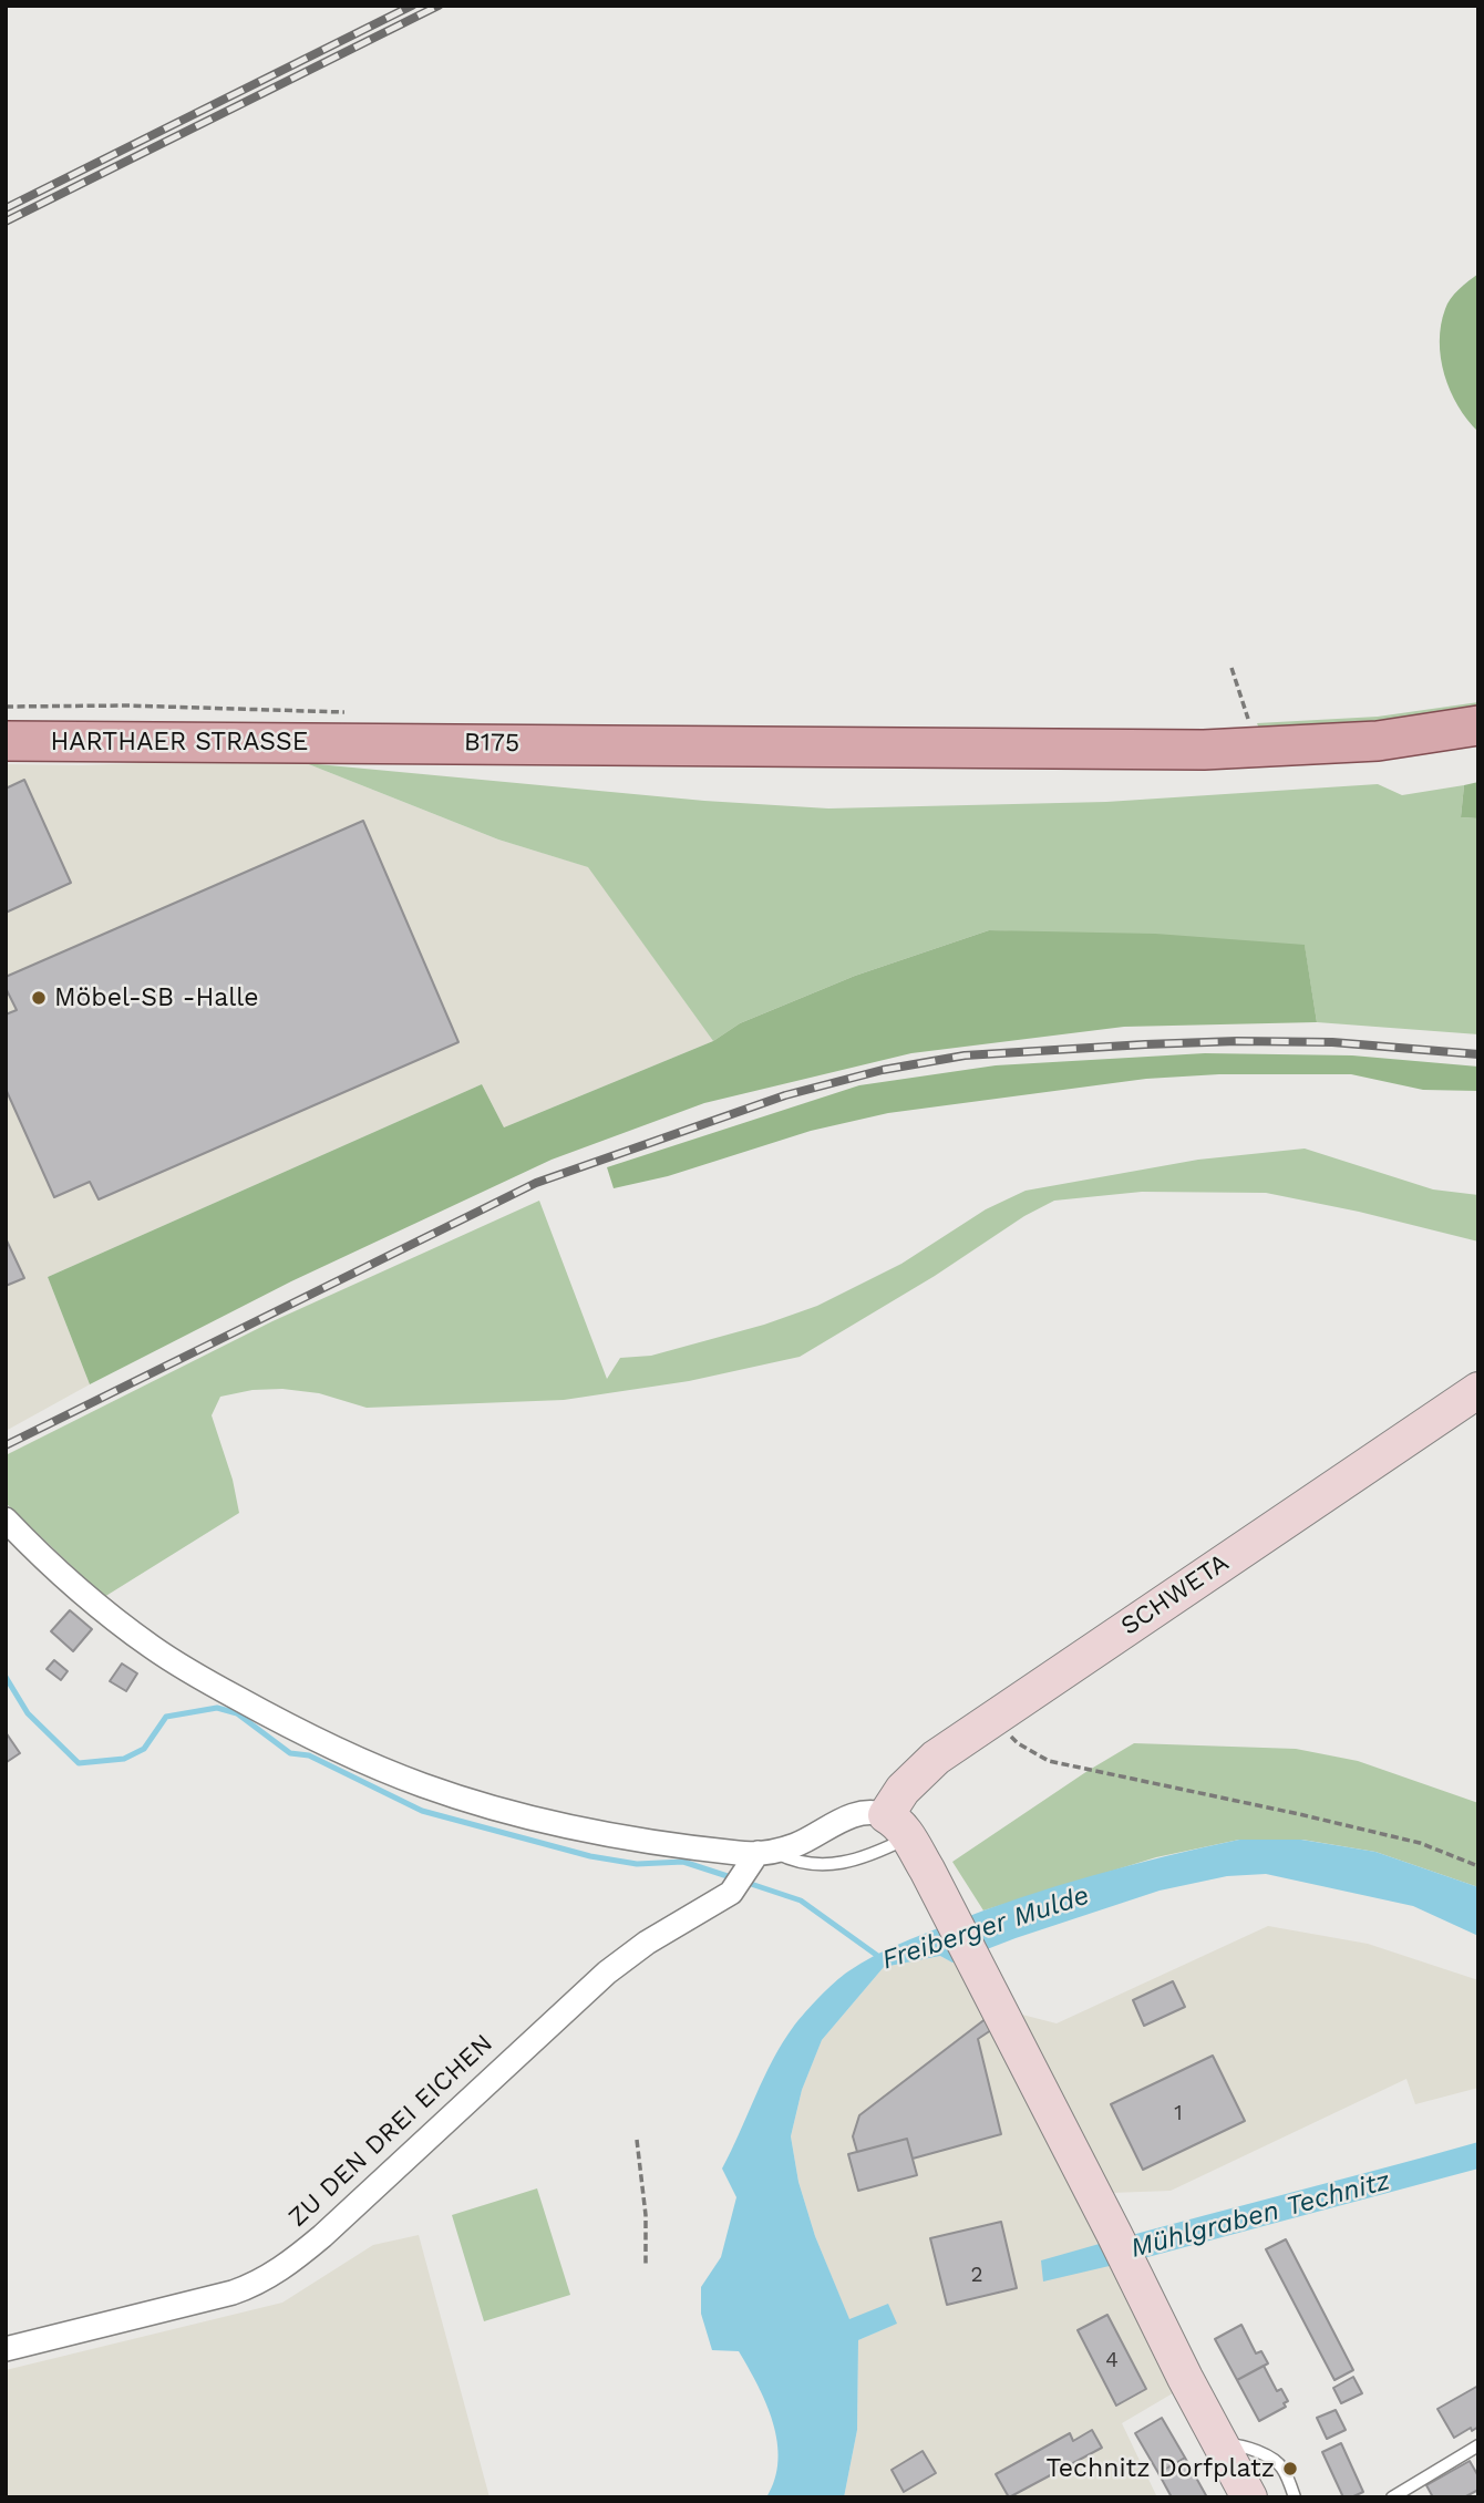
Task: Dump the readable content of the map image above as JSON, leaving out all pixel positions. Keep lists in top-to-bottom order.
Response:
{
  "streets": {
    "main road": ["HARTHAER STRASSE", "B175"],
    "street": ["SCHWETA", "ZU DEN DREI EICHEN"]
  },
  "crossings": [
    ["HARTHAER STRASSE", "B175"]
  ],
  "water": ["Freiberger Mulde", "Mühlgraben Technitz"],
  "places": ["Möbel-SB -Halle", "Technitz Dorfplatz"],
  "house_numbers": ["1", "2", "4"]
}
